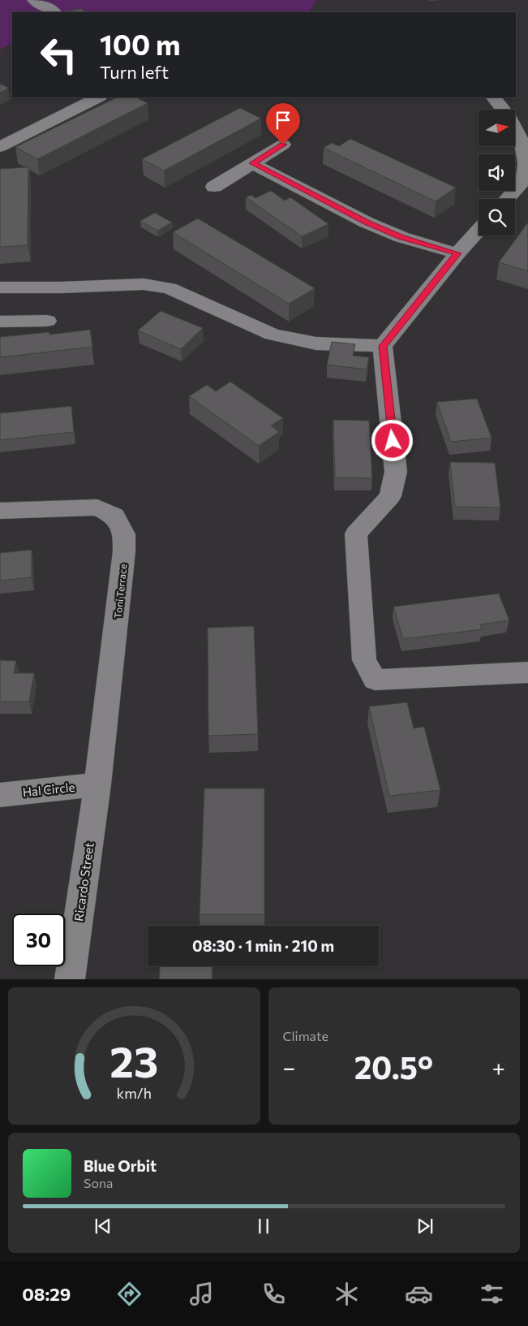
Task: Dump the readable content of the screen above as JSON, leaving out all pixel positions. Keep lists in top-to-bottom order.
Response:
{
  "streets": {
    "street": ["Toni Terrace", "Hal Circle", "Ricardo Street"]
  },
  "crossings": [
    ["Toni Terrace", "Hal Circle"],
    ["Toni Terrace", "Ricardo Street"],
    ["Hal Circle", "Ricardo Street"]
  ],
  "north": "right",
  "page": {
    "turn": ["100 m", "Turn left"],
    "limit": "30",
    "trip": "08:30 · 1 min · 210 m",
    "tile": "Climate",
    "heat": ["−", "20.5°", "+"],
    "song": ["Blue Orbit", "Sona"],
    "tabs": "08:29",
    "gauge": ["23", "km/h"]
  }
}
